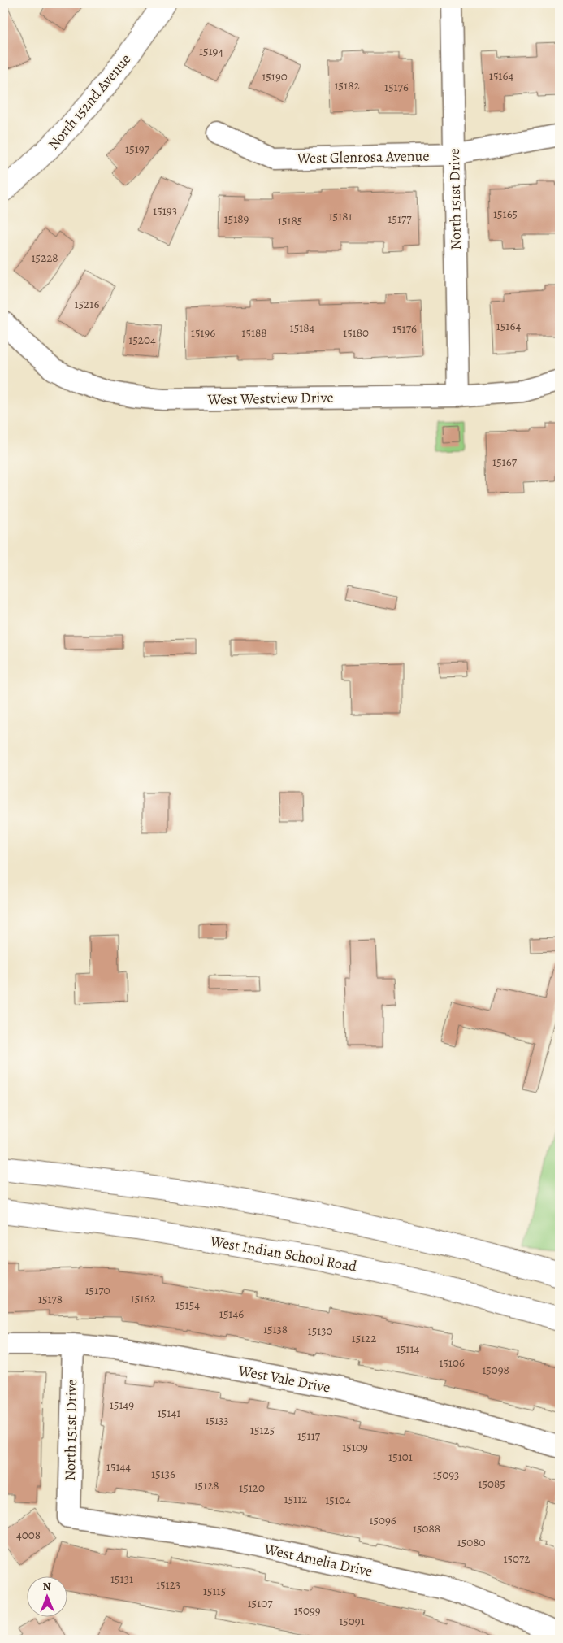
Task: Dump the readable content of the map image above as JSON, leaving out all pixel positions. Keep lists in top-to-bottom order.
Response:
{
  "streets": {
    "main road": ["North 152nd Avenue", "West Indian School Road"],
    "street": [
      "West Glenrosa Avenue",
      "North 151st Drive",
      "West Westview Drive",
      "West Vale Drive",
      "West Amelia Drive"
    ]
  },
  "crossings": [
    ["West Glenrosa Avenue", "North 151st Drive"],
    ["North 151st Drive", "West Westview Drive"],
    ["North 151st Drive", "West Vale Drive"],
    ["North 151st Drive", "West Amelia Drive"]
  ],
  "house_numbers": [
    "15194",
    "15164",
    "15190",
    "15182",
    "15176",
    "15197",
    "15193",
    "15165",
    "15181",
    "15189",
    "15177",
    "15185",
    "15228",
    "15216",
    "15164",
    "15184",
    "15176",
    "15196",
    "15188",
    "15180",
    "15204",
    "15167",
    "15170",
    "15162",
    "15178",
    "15154",
    "15146",
    "15138",
    "15130",
    "15122",
    "15114",
    "15106",
    "15098",
    "15149",
    "15141",
    "15133",
    "15125",
    "15117",
    "15109",
    "15101",
    "15144",
    "15136",
    "15093",
    "15085",
    "15128",
    "15120",
    "15112",
    "15104",
    "15096",
    "15088",
    "4008",
    "15080",
    "15072",
    "15131",
    "15123",
    "15115",
    "15107",
    "15099",
    "15091"
  ],
  "north": "top"
}
